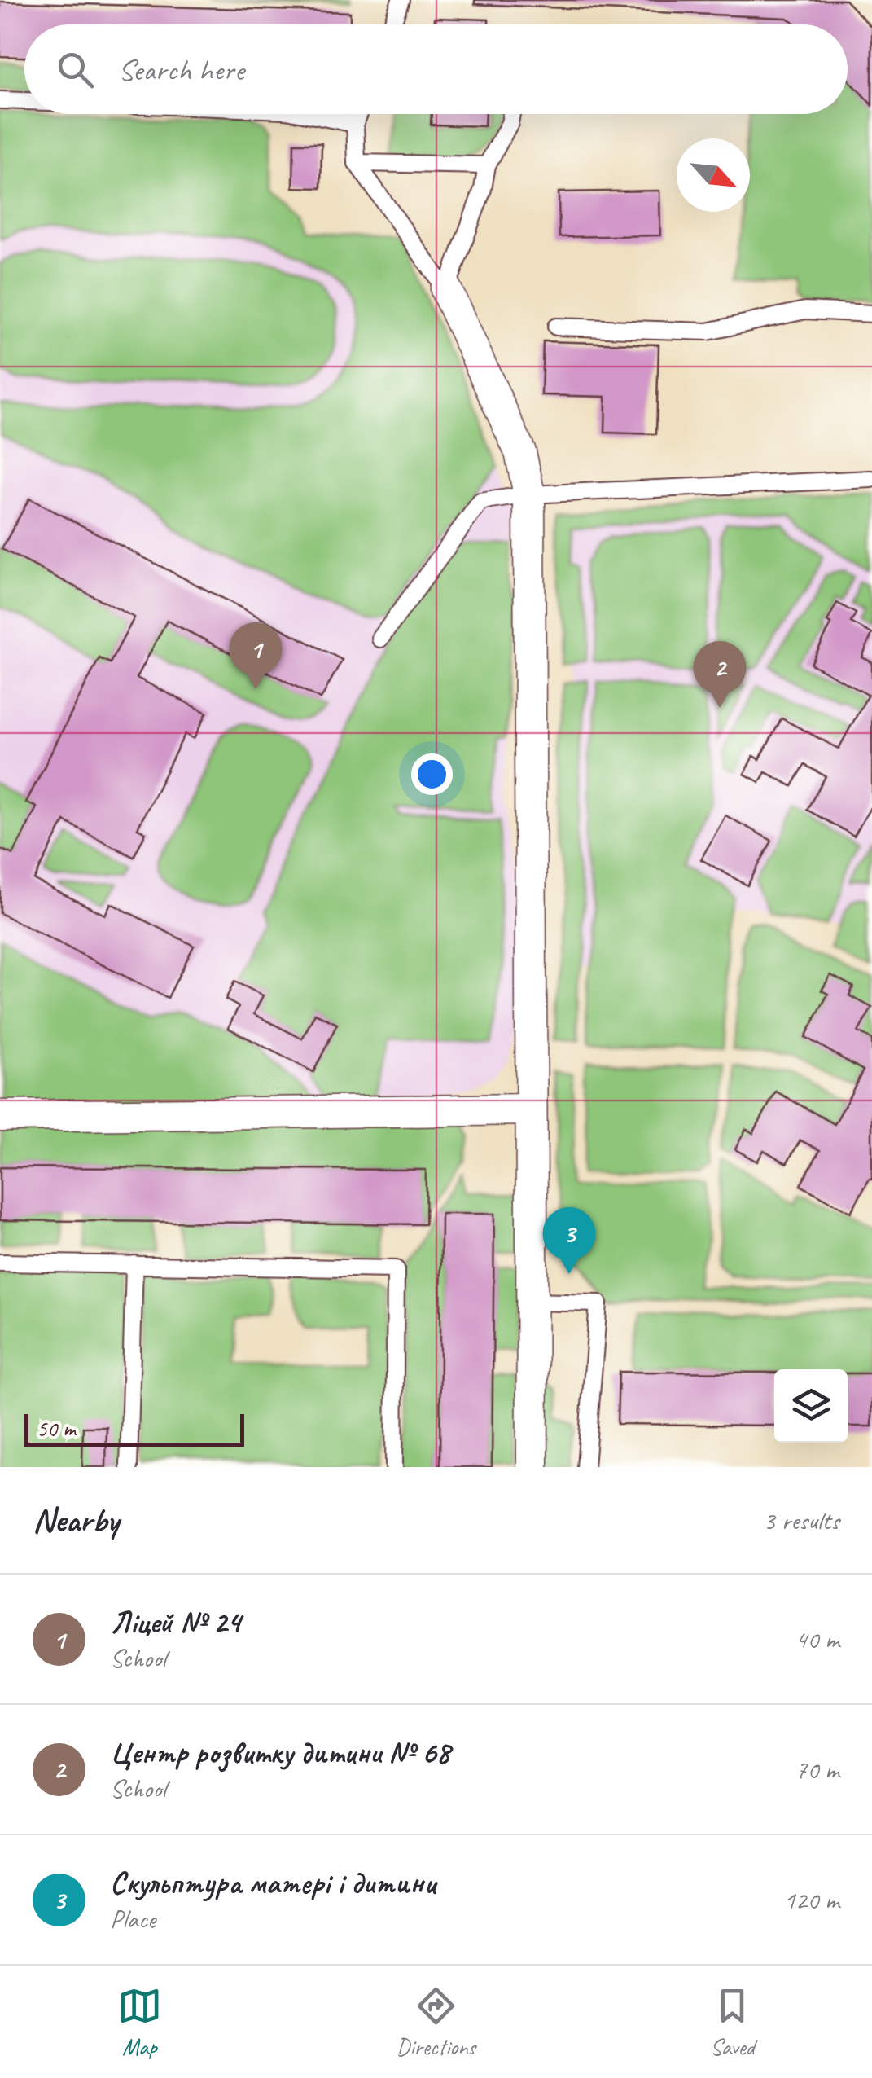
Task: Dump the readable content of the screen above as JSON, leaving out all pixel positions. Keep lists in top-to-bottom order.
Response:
{
  "scale_bar": "50 m",
  "north": "bottom right",
  "page": {
    "search": "Search here",
    "pins": ["1", "2", "3"],
    "scale": "50 m",
    "heading": ["Nearby", "3 results"],
    "list": [
      {
        "mark": "1",
        "name": "Ліцей № 24",
        "note": "School",
        "value": "40 m"
      },
      {
        "mark": "2",
        "name": "Центр розвитку дитини № 68",
        "note": "School",
        "value": "70 m"
      },
      {
        "mark": "3",
        "name": "Скульптура матері і дитини",
        "note": "Place",
        "value": "120 m"
      }
    ],
    "nav": ["Map", "Directions", "Saved"]
  }
}
